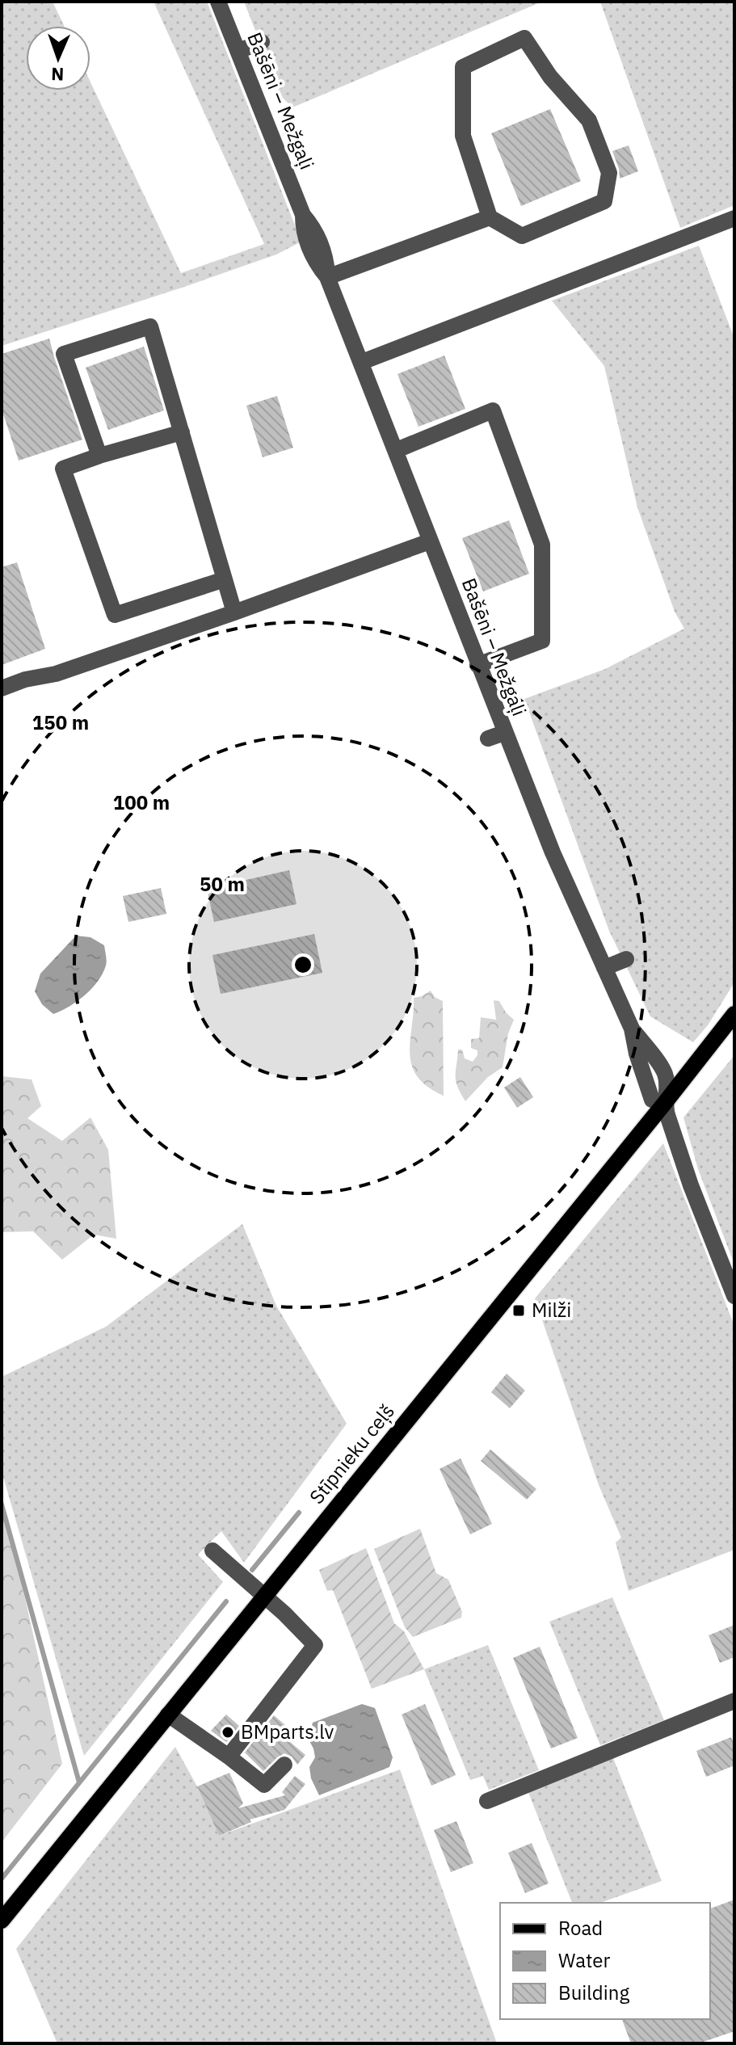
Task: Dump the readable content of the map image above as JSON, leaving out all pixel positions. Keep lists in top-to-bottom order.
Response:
{
  "streets": {
    "main road": ["Stīpnieku ceļš"],
    "street": ["Bašēni – Mežgaļi"]
  },
  "crossings": [
    ["Bašēni – Mežgaļi", "Stīpnieku ceļš"]
  ],
  "places": {
    "transit": ["Milži"],
    "other": ["BMparts.lv"]
  },
  "legend": ["Road", "Water", "Building"],
  "north": "bottom",
  "rings": ["150 m", "100 m", "50 m"]
}
